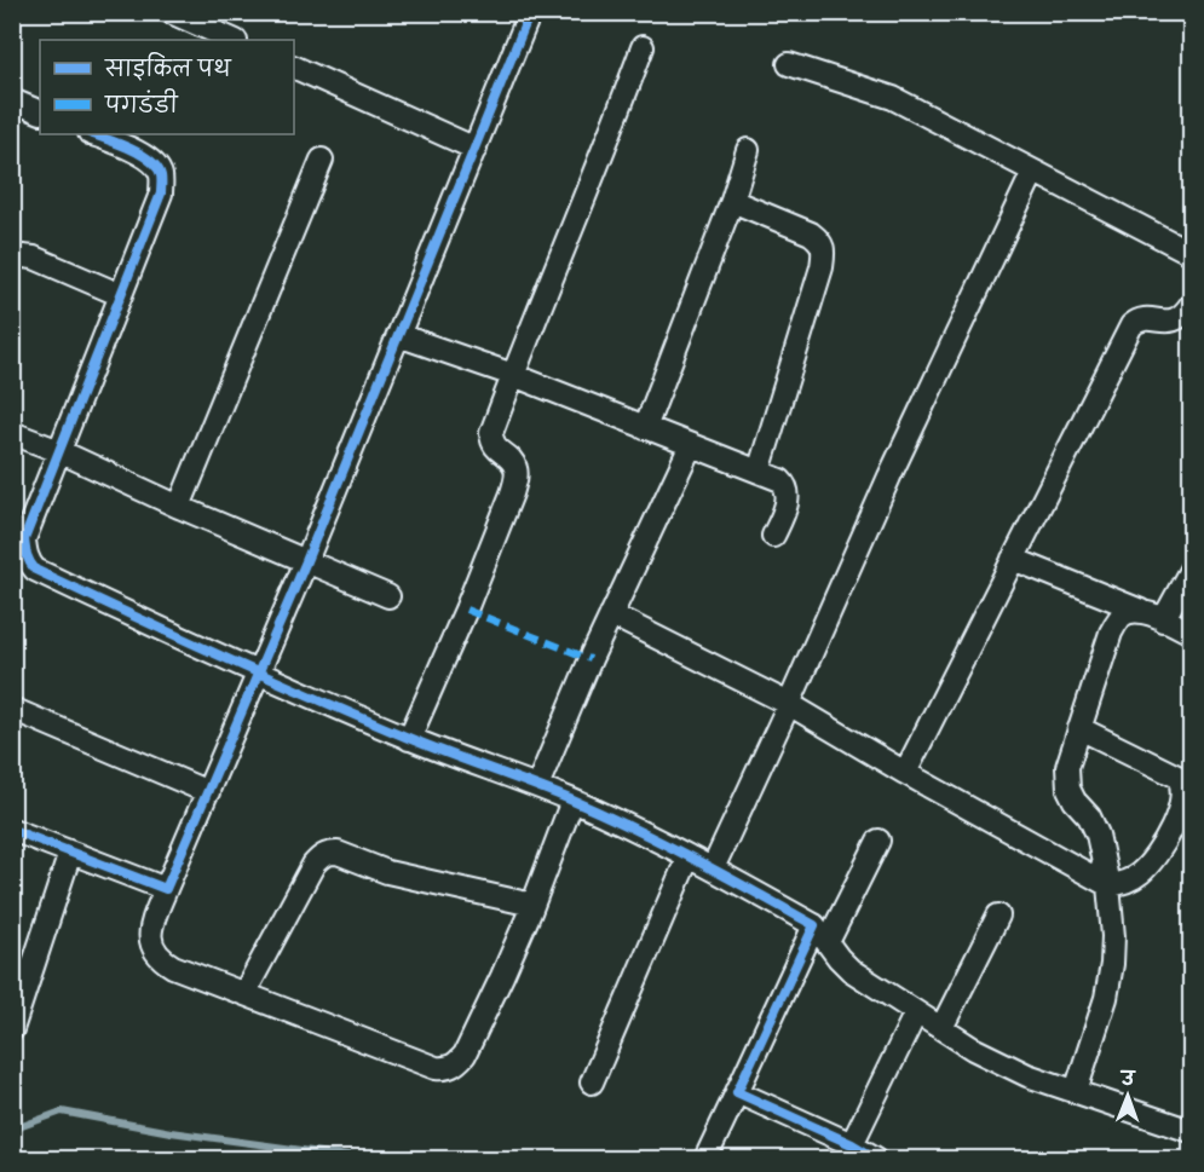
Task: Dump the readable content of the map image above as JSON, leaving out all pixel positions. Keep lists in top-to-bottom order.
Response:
{
  "legend": ["साइकिल पथ", "पगडंडी"],
  "north": "top"
}
